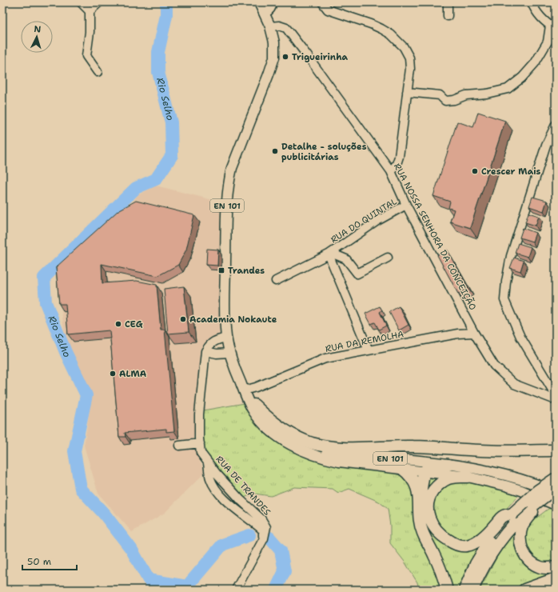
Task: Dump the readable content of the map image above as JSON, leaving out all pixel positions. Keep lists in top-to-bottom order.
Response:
{
  "streets": {
    "main road": ["EN 101"],
    "street": [
      "RUA DO QUINTAL",
      "RUA NOSSA SENHORA DA CONCEIÇÃO",
      "RUA DA REMOLHA",
      "RUA DE TRANDES"
    ]
  },
  "crossings": [
    ["EN 101", "RUA NOSSA SENHORA DA CONCEIÇÃO"],
    ["EN 101", "RUA DA REMOLHA"],
    ["RUA DO QUINTAL", "RUA NOSSA SENHORA DA CONCEIÇÃO"],
    ["RUA NOSSA SENHORA DA CONCEIÇÃO", "RUA DA REMOLHA"]
  ],
  "water": ["Rio Selho"],
  "places": {
    "other": [
      "Trigueirinha",
      "Detalhe - soluções publicitárias",
      "Crescer Mais",
      "Academia Nokaute",
      "CEG",
      "ALMA"
    ],
    "transit": ["Trandes"]
  },
  "scale_bar": "50 m",
  "north": "top"
}
